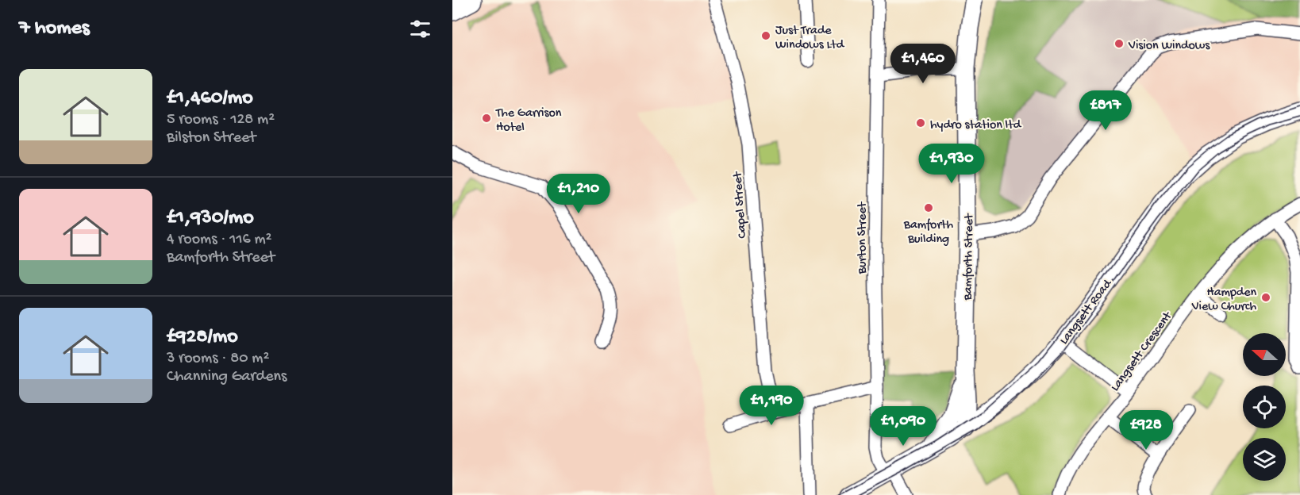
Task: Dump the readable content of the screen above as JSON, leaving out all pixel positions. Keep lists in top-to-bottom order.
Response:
{
  "streets": {
    "street": [
      "Capel Street",
      "Burton Street",
      "Bamforth Street",
      "Langsett Road",
      "Langsett Crescent"
    ]
  },
  "crossings": [
    ["Burton Street", "Langsett Road"],
    ["Bamforth Street", "Langsett Road"]
  ],
  "places": [
    "Just Trade Windows Ltd",
    "Vision Windows",
    "The Garrison Hotel",
    "hydro station ltd",
    "Bamforth Building",
    "Hampden View Church"
  ],
  "north": "left",
  "page": {
    "heading": "7 homes",
    "price": [
      "£1,460",
      "£817",
      "£1,930",
      "£1,210",
      "£1,190",
      "£1,090",
      "£928"
    ],
    "list": [
      {
        "name": "£1,460/mo",
        "note": "5 rooms · 128 m² · Bilston Street"
      },
      {
        "name": "£1,930/mo",
        "note": "4 rooms · 116 m² · Bamforth Street"
      },
      {
        "name": "£928/mo",
        "note": "3 rooms · 80 m² · Channing Gardens"
      }
    ]
  }
}
